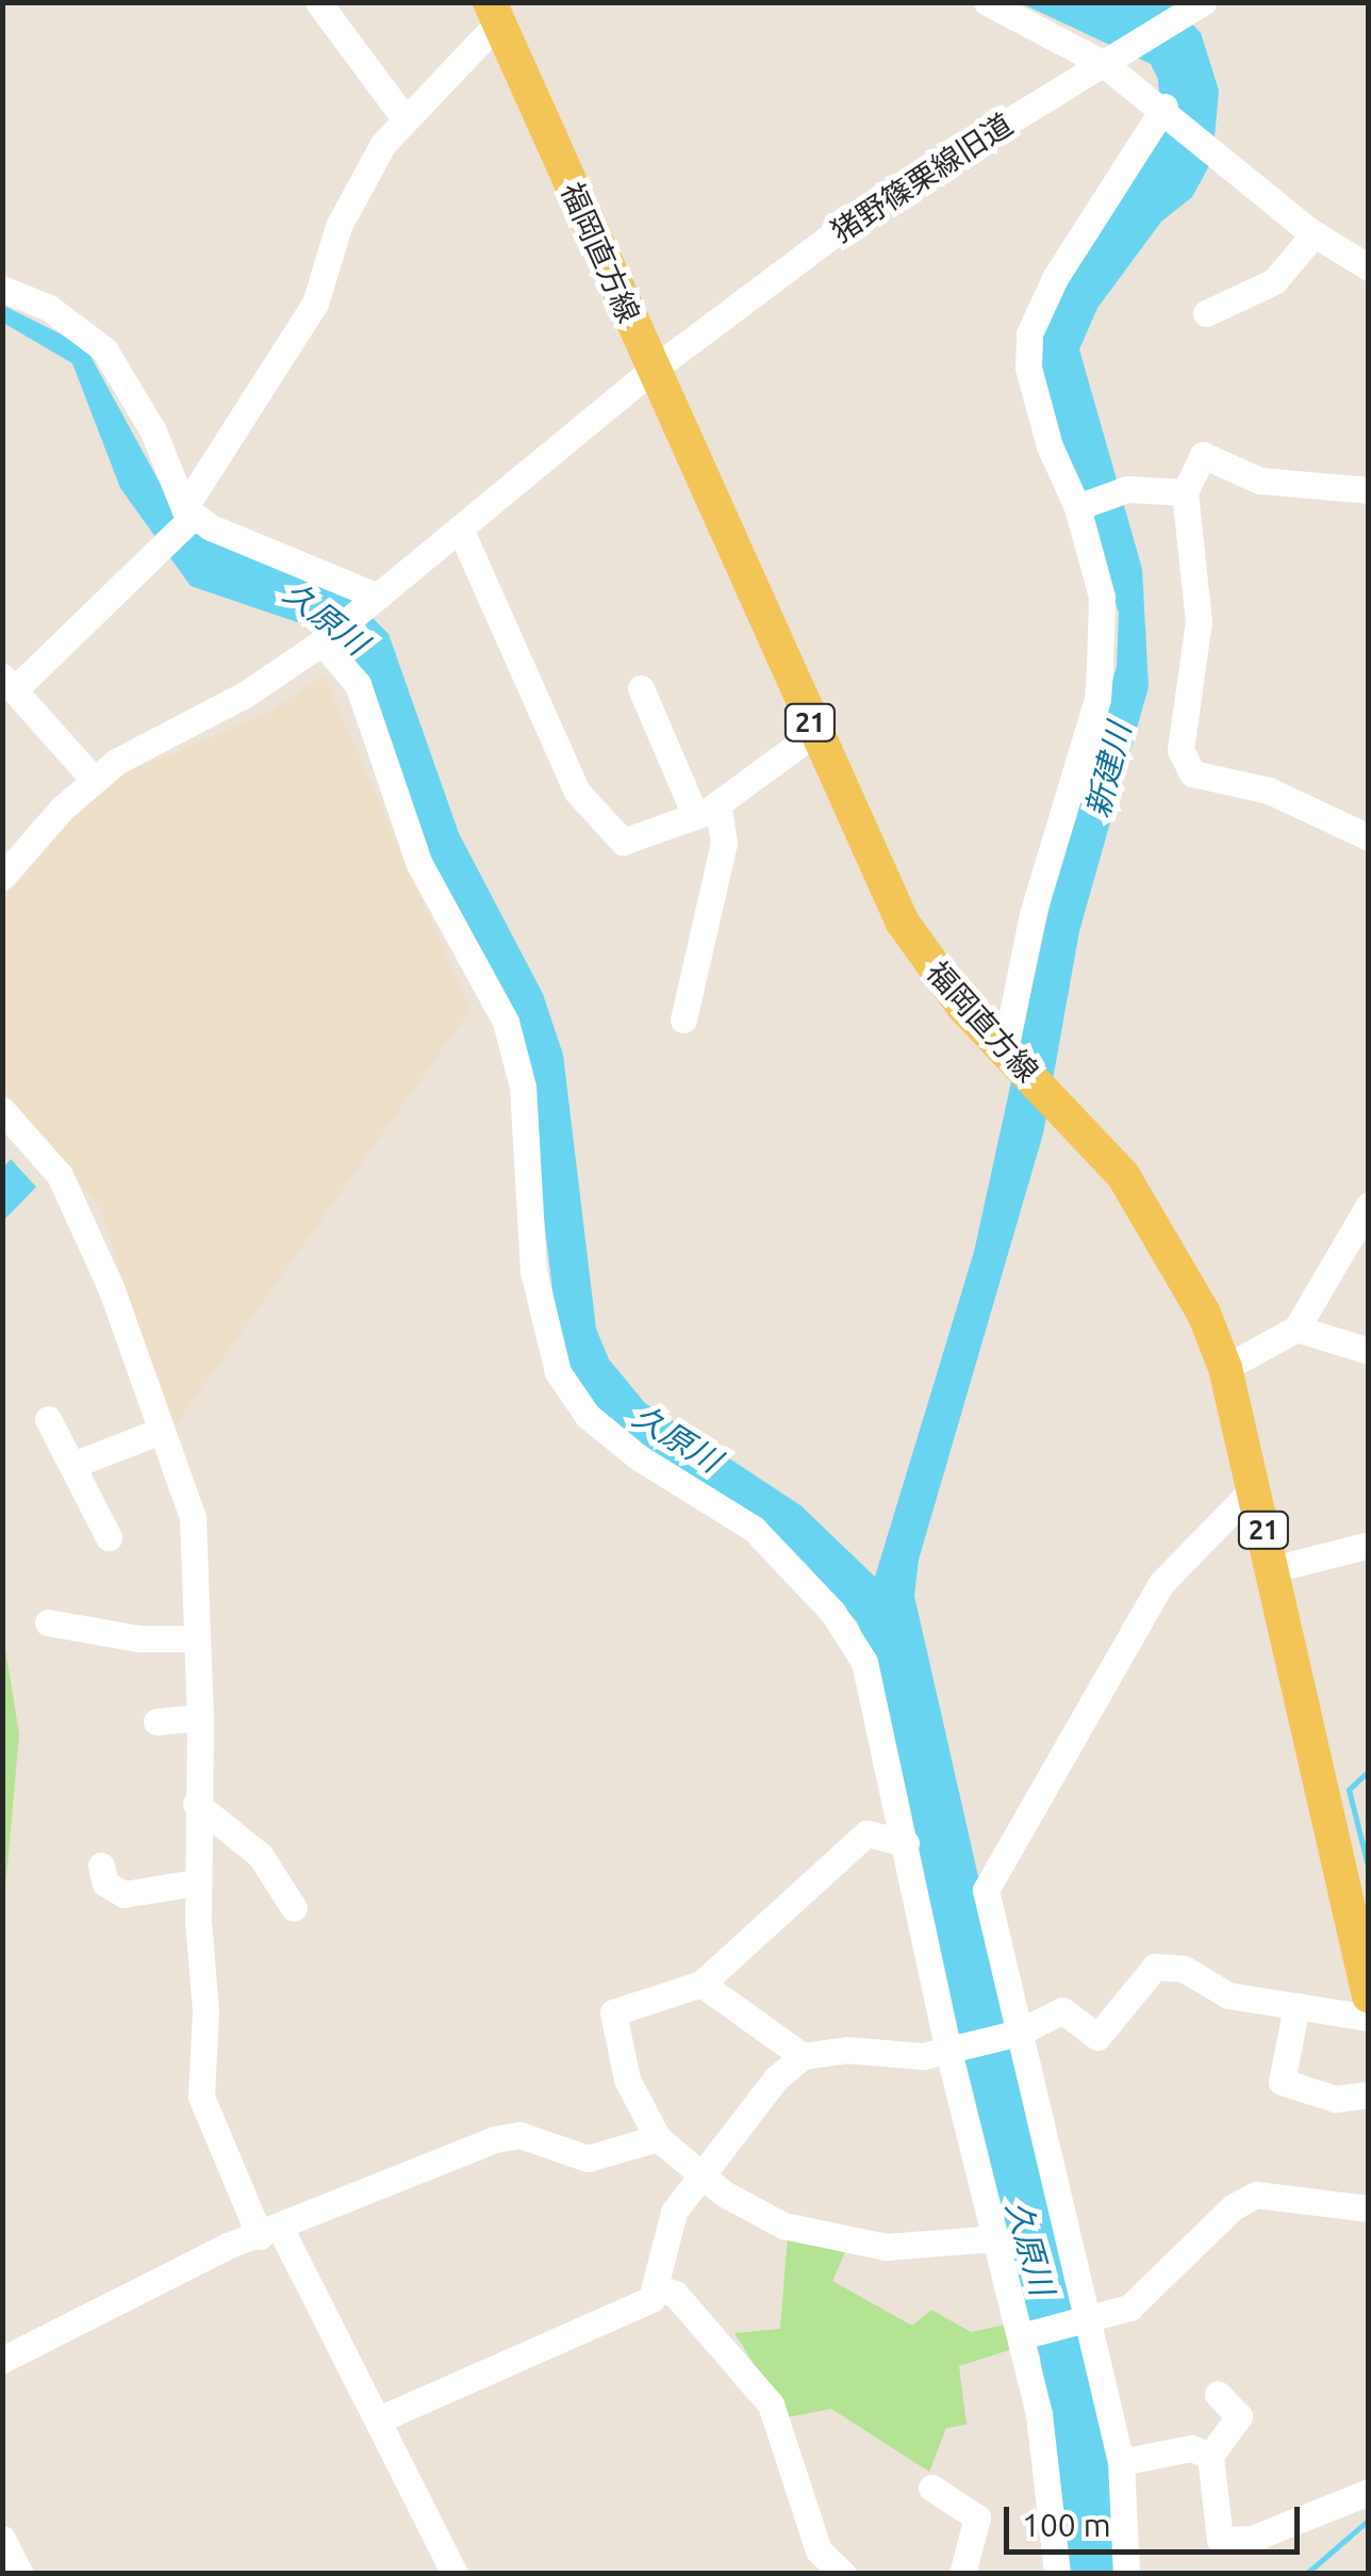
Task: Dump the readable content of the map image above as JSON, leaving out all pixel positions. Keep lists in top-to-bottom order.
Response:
{
  "streets": {
    "main road": ["福岡直方線", "21"],
    "street": ["猪野篠栗線旧道"]
  },
  "crossings": [
    ["猪野篠栗線旧道", "福岡直方線"]
  ],
  "water": ["久原川", "新建川"],
  "scale_bar": "100 m"
}
